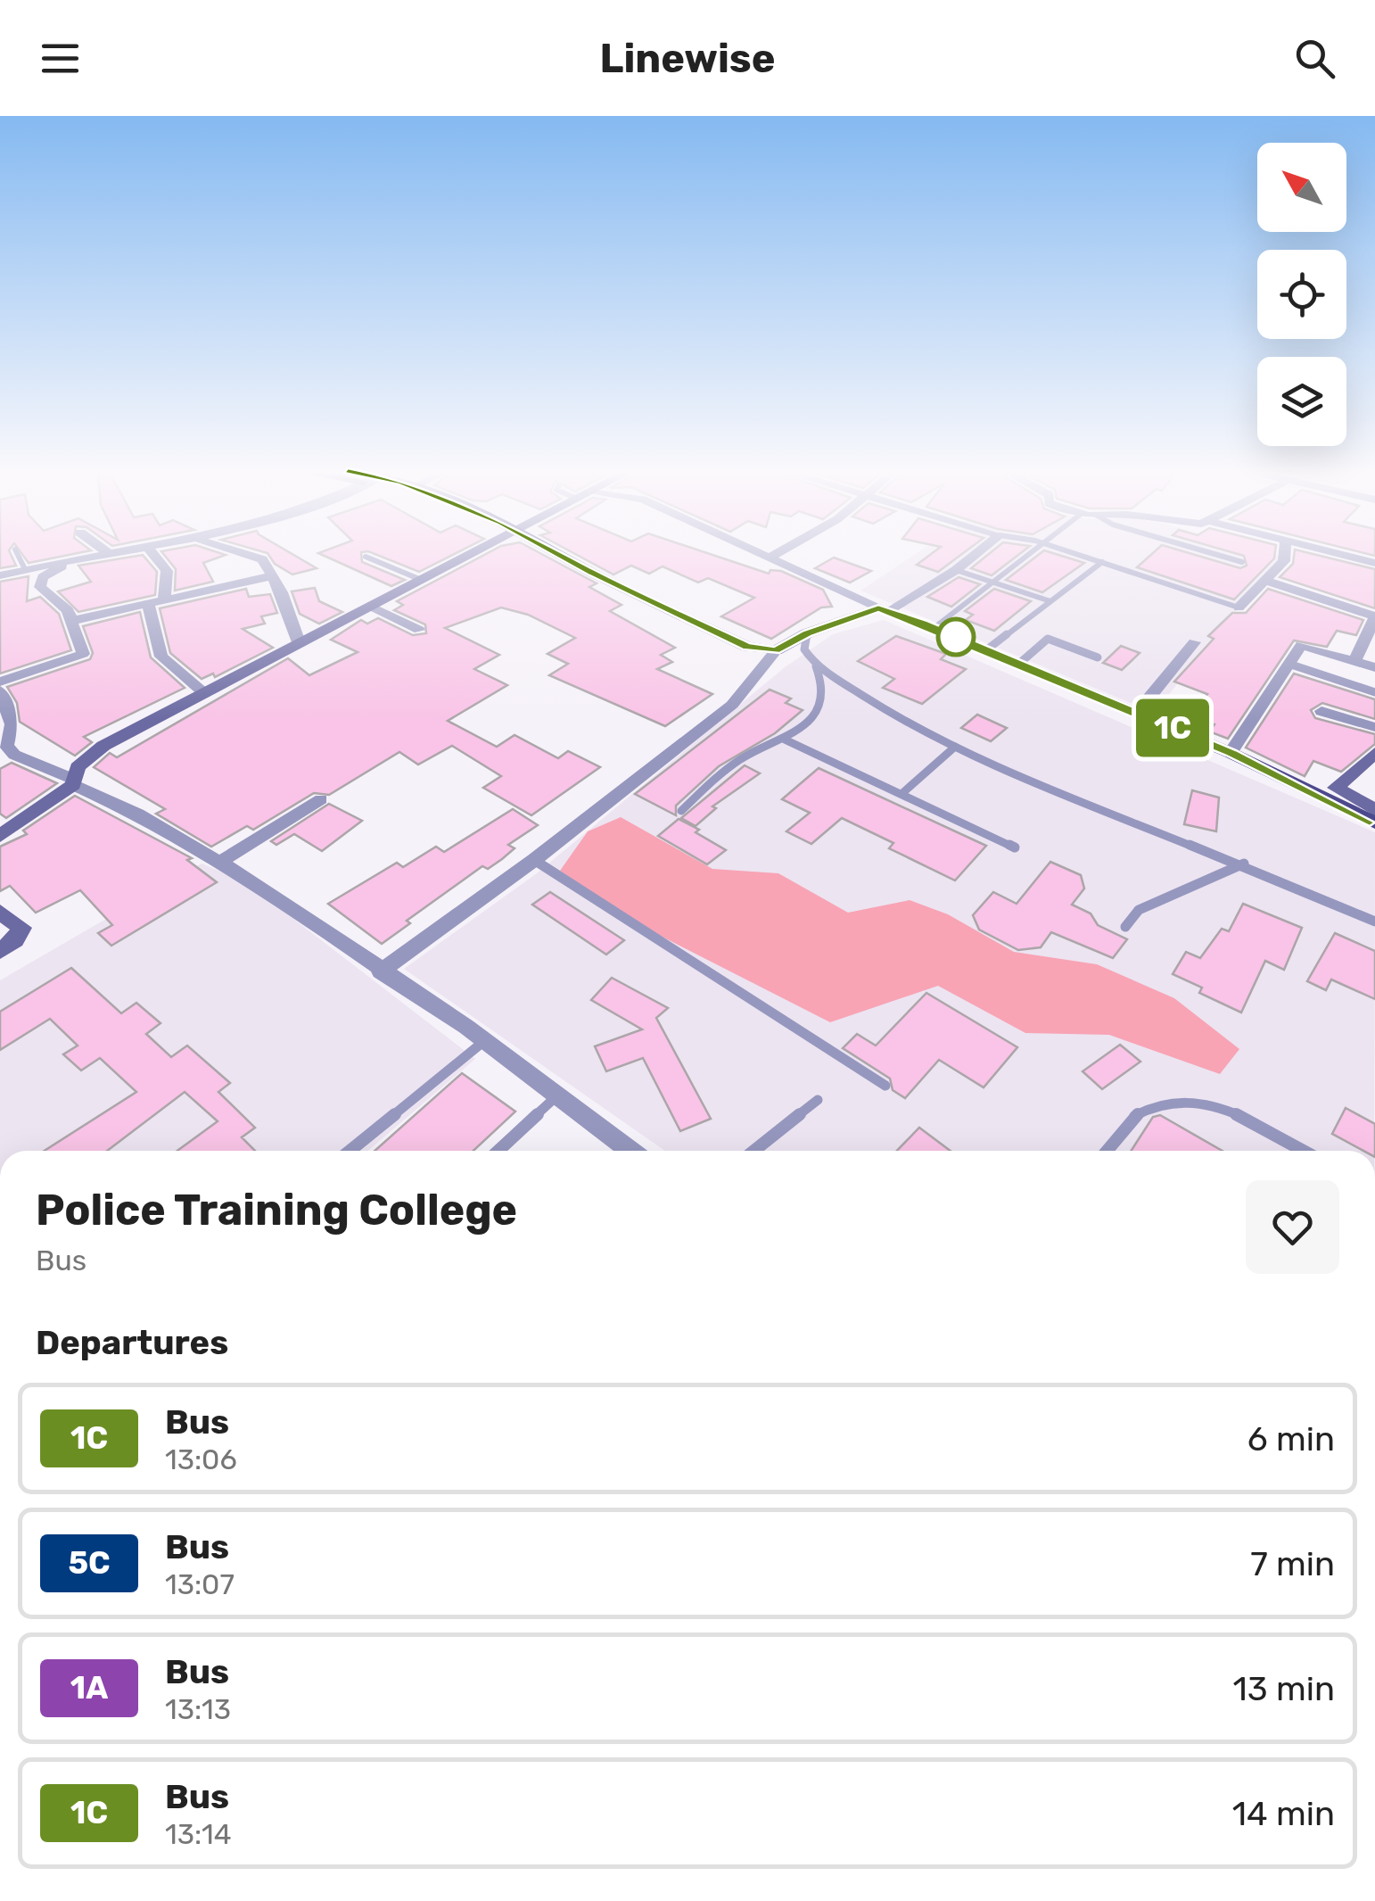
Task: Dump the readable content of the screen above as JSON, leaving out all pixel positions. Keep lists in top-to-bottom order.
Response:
{
  "lines": ["bus line 1C"],
  "north": "top left",
  "page": {
    "header": "Linewise",
    "on_map": "1C",
    "heading": [
      ["Police Training College", "Bus"],
      "Departures"
    ],
    "list": [
      {
        "mark": "1C",
        "name": "Bus",
        "note": "13:06",
        "value": "6 min"
      },
      {
        "mark": "5C",
        "name": "Bus",
        "note": "13:07",
        "value": "7 min"
      },
      {
        "mark": "1A",
        "name": "Bus",
        "note": "13:13",
        "value": "13 min"
      },
      {
        "mark": "1C",
        "name": "Bus",
        "note": "13:14",
        "value": "14 min"
      }
    ]
  }
}
